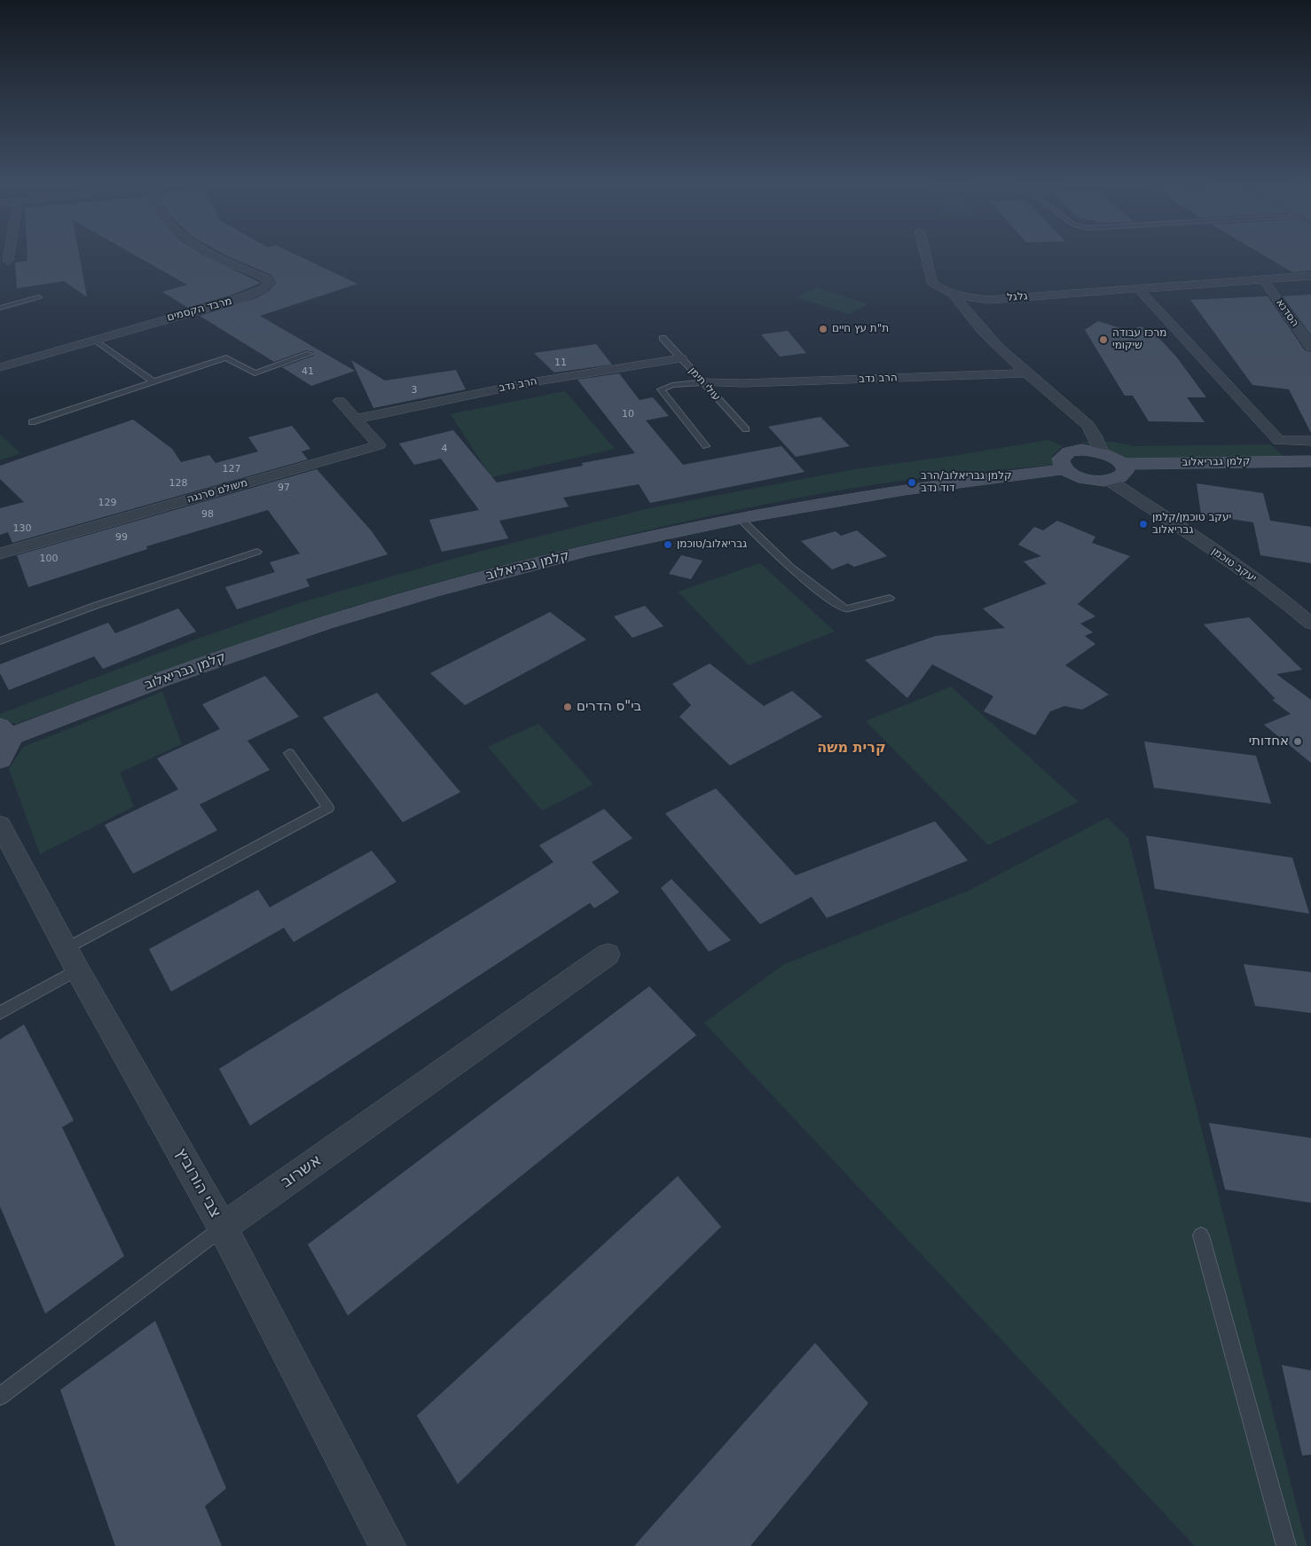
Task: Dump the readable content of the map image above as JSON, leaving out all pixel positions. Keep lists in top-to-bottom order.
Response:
{
  "streets": {
    "street": [
      "גלגל",
      "מרבד הקסמים",
      "הסדנא",
      "הרב נדב",
      "קלמן גבריאלוב",
      "משולם סרנגה",
      "יעקב טוכמן",
      "אשרוב",
      "צבי הורוביץ"
    ],
    "lane": ["עולי תימן"]
  },
  "crossings": [
    ["גלגל", "הסדנא"],
    ["הרב נדב", "עולי תימן"],
    ["הרב נדב", "משולם סרנגה"],
    ["אשרוב", "צבי הורוביץ"]
  ],
  "districts": ["קרית משה"],
  "places": [
    "ת\"ת עץ חיים",
    "מרכז עבודה שיקומי",
    "קלמן גבריאלוב/הרב דוד נדב",
    "יעקב טוכמן/קלמן גבריאלוב",
    "גבריאלוב/טוכמן",
    "בי\"ס הדרים",
    "אחדותי"
  ],
  "house_numbers": [
    "11",
    "41",
    "3",
    "10",
    "4",
    "127",
    "128",
    "97",
    "129",
    "98",
    "130",
    "99",
    "100"
  ]
}
